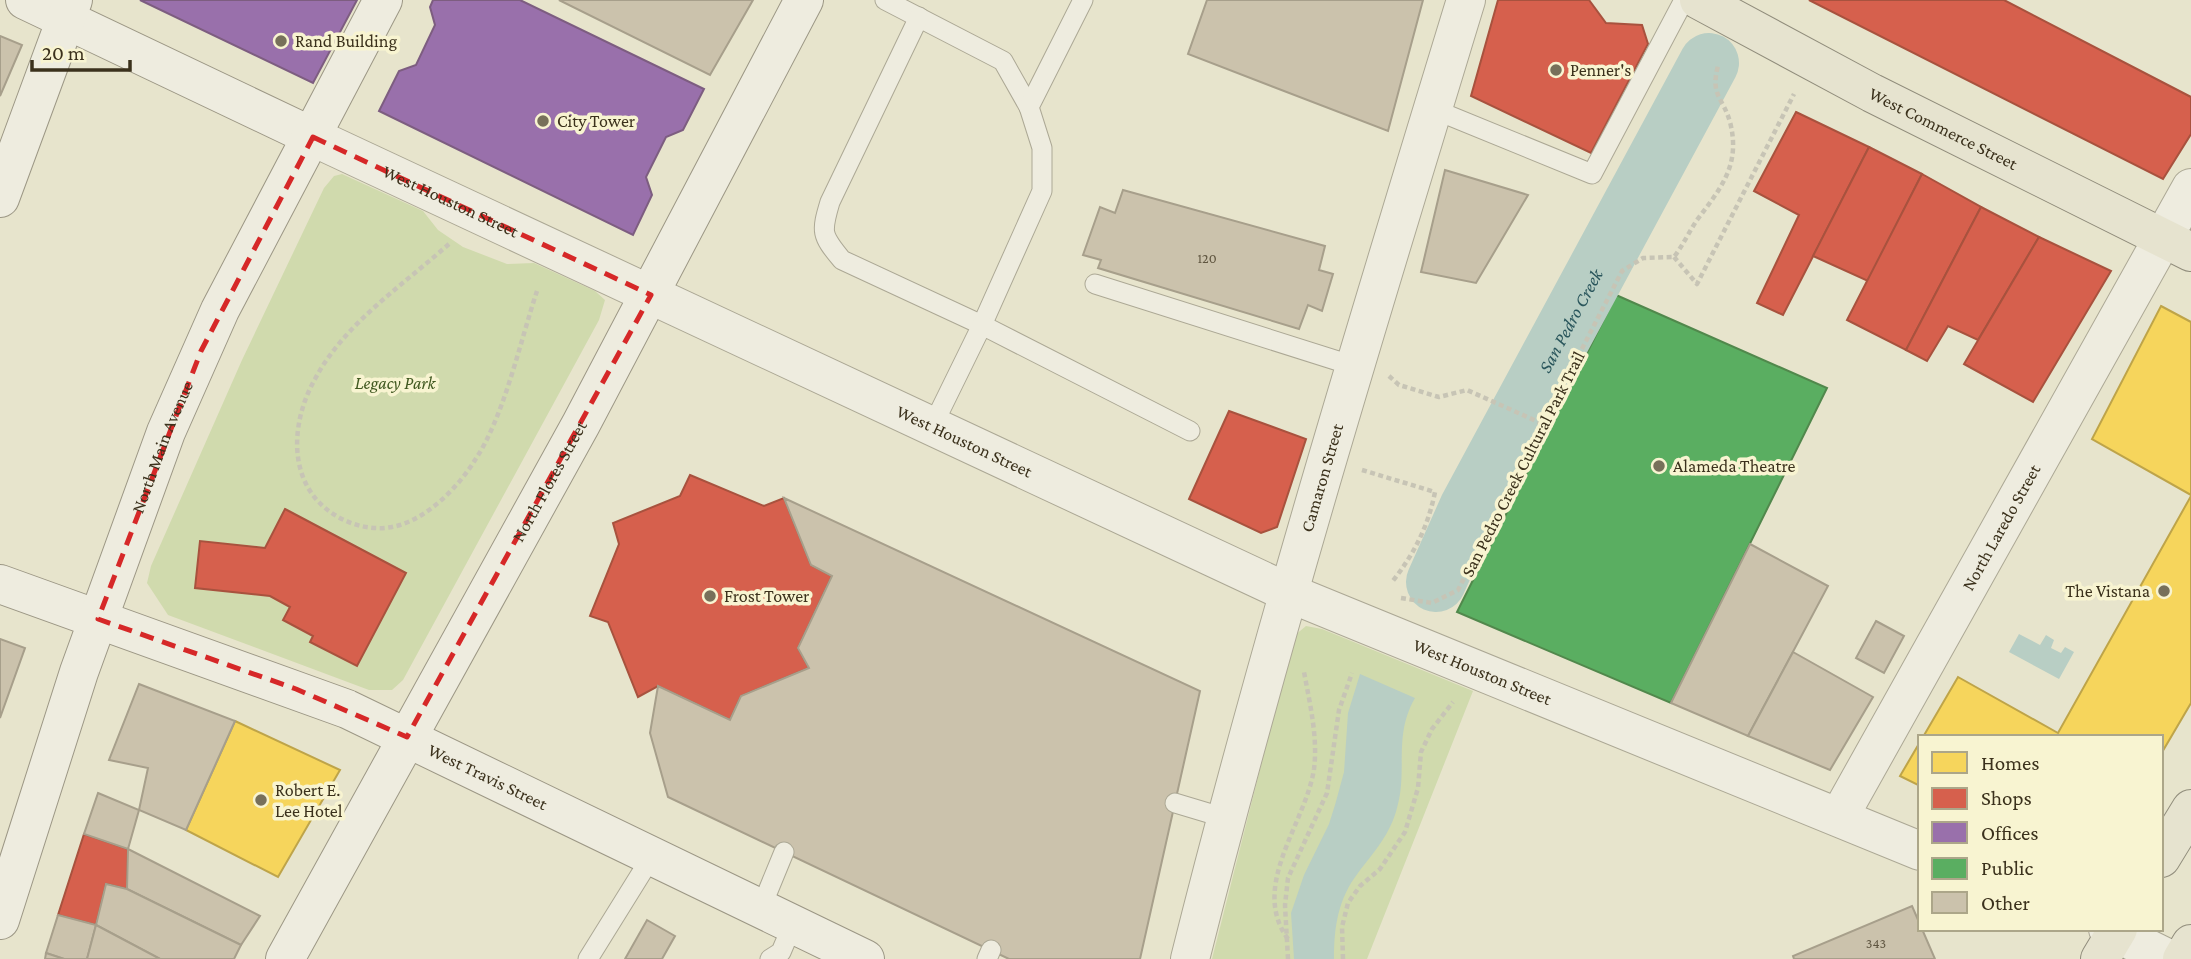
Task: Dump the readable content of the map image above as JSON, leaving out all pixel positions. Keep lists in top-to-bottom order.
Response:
{
  "streets": {
    "main road": ["West Commerce Street"],
    "street": [
      "West Houston Street",
      "North Main Avenue",
      "Camaron Street",
      "North Flores Street",
      "North Laredo Street",
      "West Travis Street"
    ],
    "path": ["San Pedro Creek Cultural Park Trail"]
  },
  "crossings": [
    ["West Commerce Street", "North Laredo Street"],
    ["West Houston Street", "North Main Avenue"],
    ["West Houston Street", "Camaron Street"],
    ["West Houston Street", "North Flores Street"],
    ["West Houston Street", "North Laredo Street"],
    ["North Main Avenue", "West Travis Street"],
    ["North Flores Street", "West Travis Street"]
  ],
  "water": ["San Pedro Creek"],
  "parks": ["Legacy Park"],
  "places": [
    "Rand Building",
    "Penner's",
    "City Tower",
    "Alameda Theatre",
    "The Vistana",
    "Frost Tower",
    "Robert E. Lee Hotel"
  ],
  "house_numbers": ["120", "343"],
  "legend": [
    "Homes",
    "Shops",
    "Offices",
    "Public",
    "Other"
  ],
  "scale_bar": "20 m"
}
